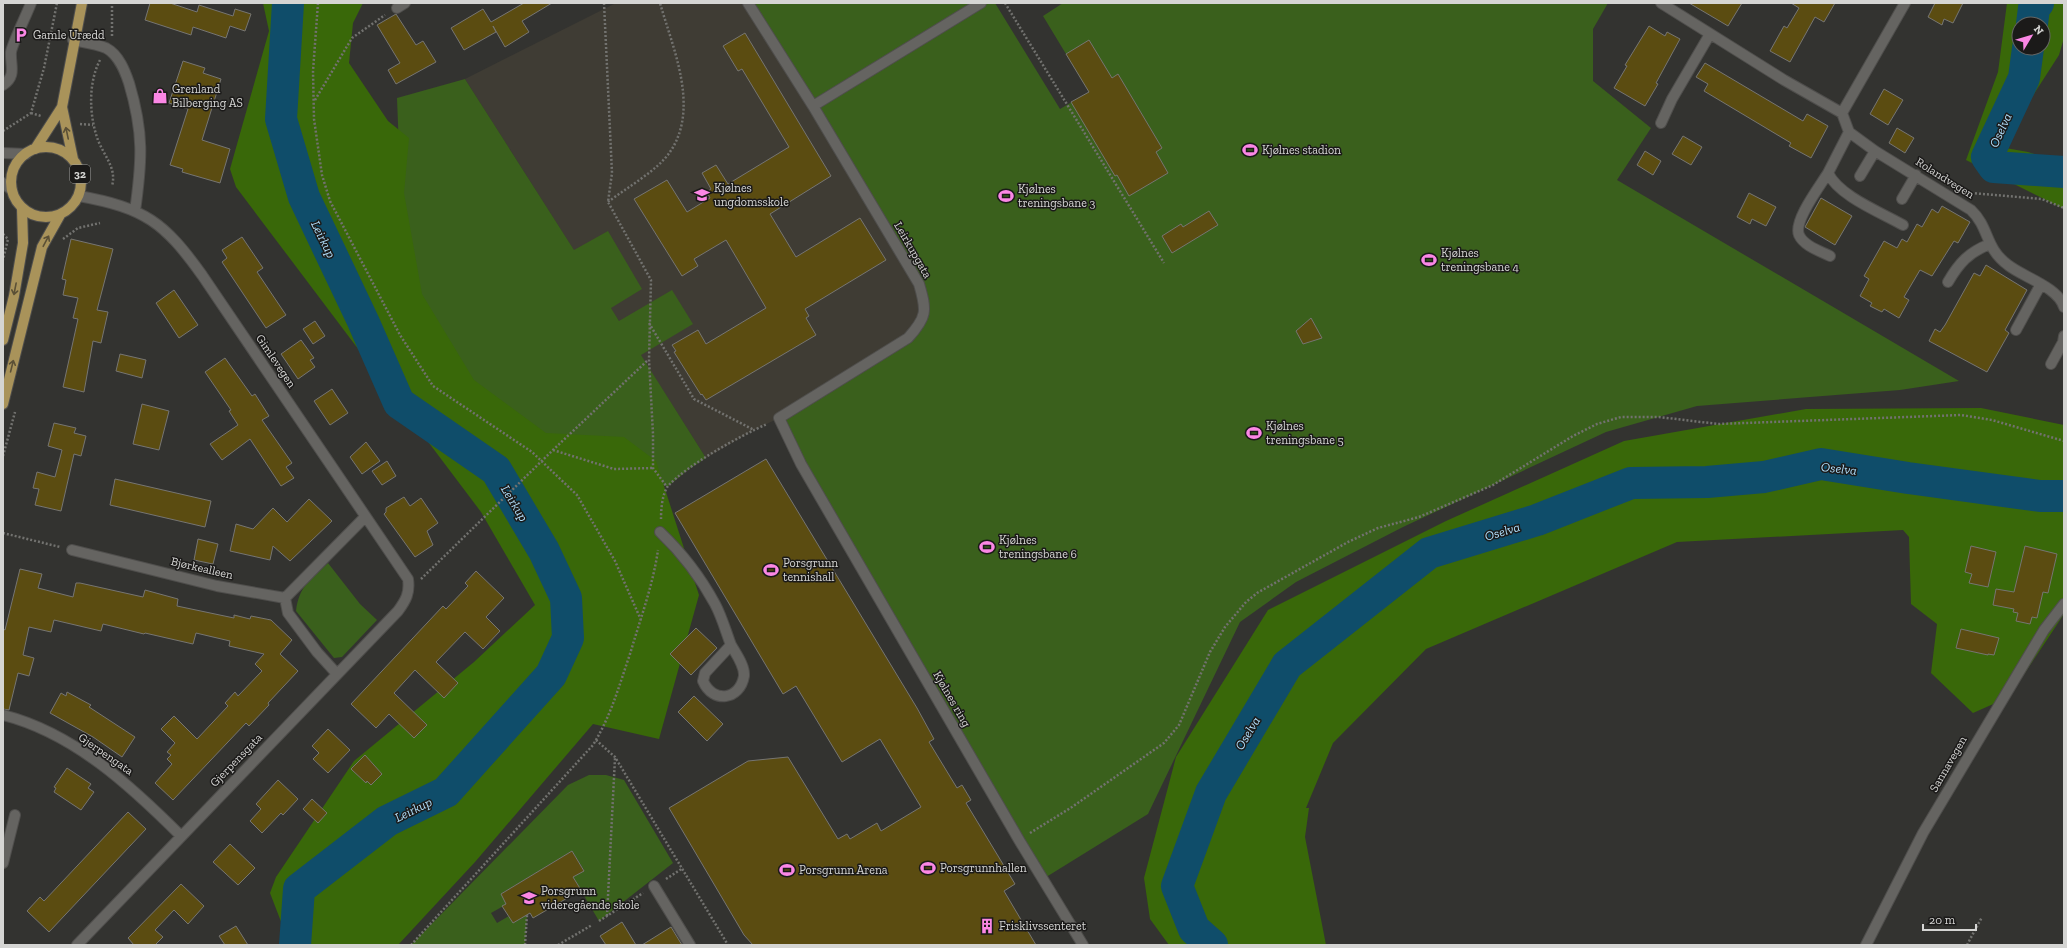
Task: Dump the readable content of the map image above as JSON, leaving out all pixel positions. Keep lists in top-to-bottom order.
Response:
{
  "streets": {
    "main road": ["32"],
    "street": [
      "Rolandvegen",
      "Leirkupgata",
      "Gimlevegen",
      "Bjørkealleen",
      "Kjølnes ring",
      "Gjerpengata",
      "Gjerpensgata",
      "Sannavegen"
    ]
  },
  "crossings": [
    ["32", "Gimlevegen"],
    ["Leirkupgata", "Kjølnes ring"],
    ["Gimlevegen", "Gjerpensgata"],
    ["Gjerpengata", "Gjerpensgata"]
  ],
  "water": ["Oselva", "Leirkup"],
  "places": {
    "parking": ["Gamle Urædd"],
    "shop": ["Grenland Bilberging AS"],
    "sports": [
      "Kjølnes stadion",
      "Kjølnes treningsbane 3",
      "Kjølnes treningsbane 4",
      "Kjølnes treningsbane 5",
      "Kjølnes treningsbane 6",
      "Porsgrunn tennishall",
      "Porsgrunnhallen",
      "Porsgrunn Arena"
    ],
    "school or university": ["Kjølnes ungdomsskole", "Porsgrunn videregående skole"],
    "building": ["Frisklivssenteret"]
  },
  "scale_bar": "20 m",
  "north": "top right"
}
